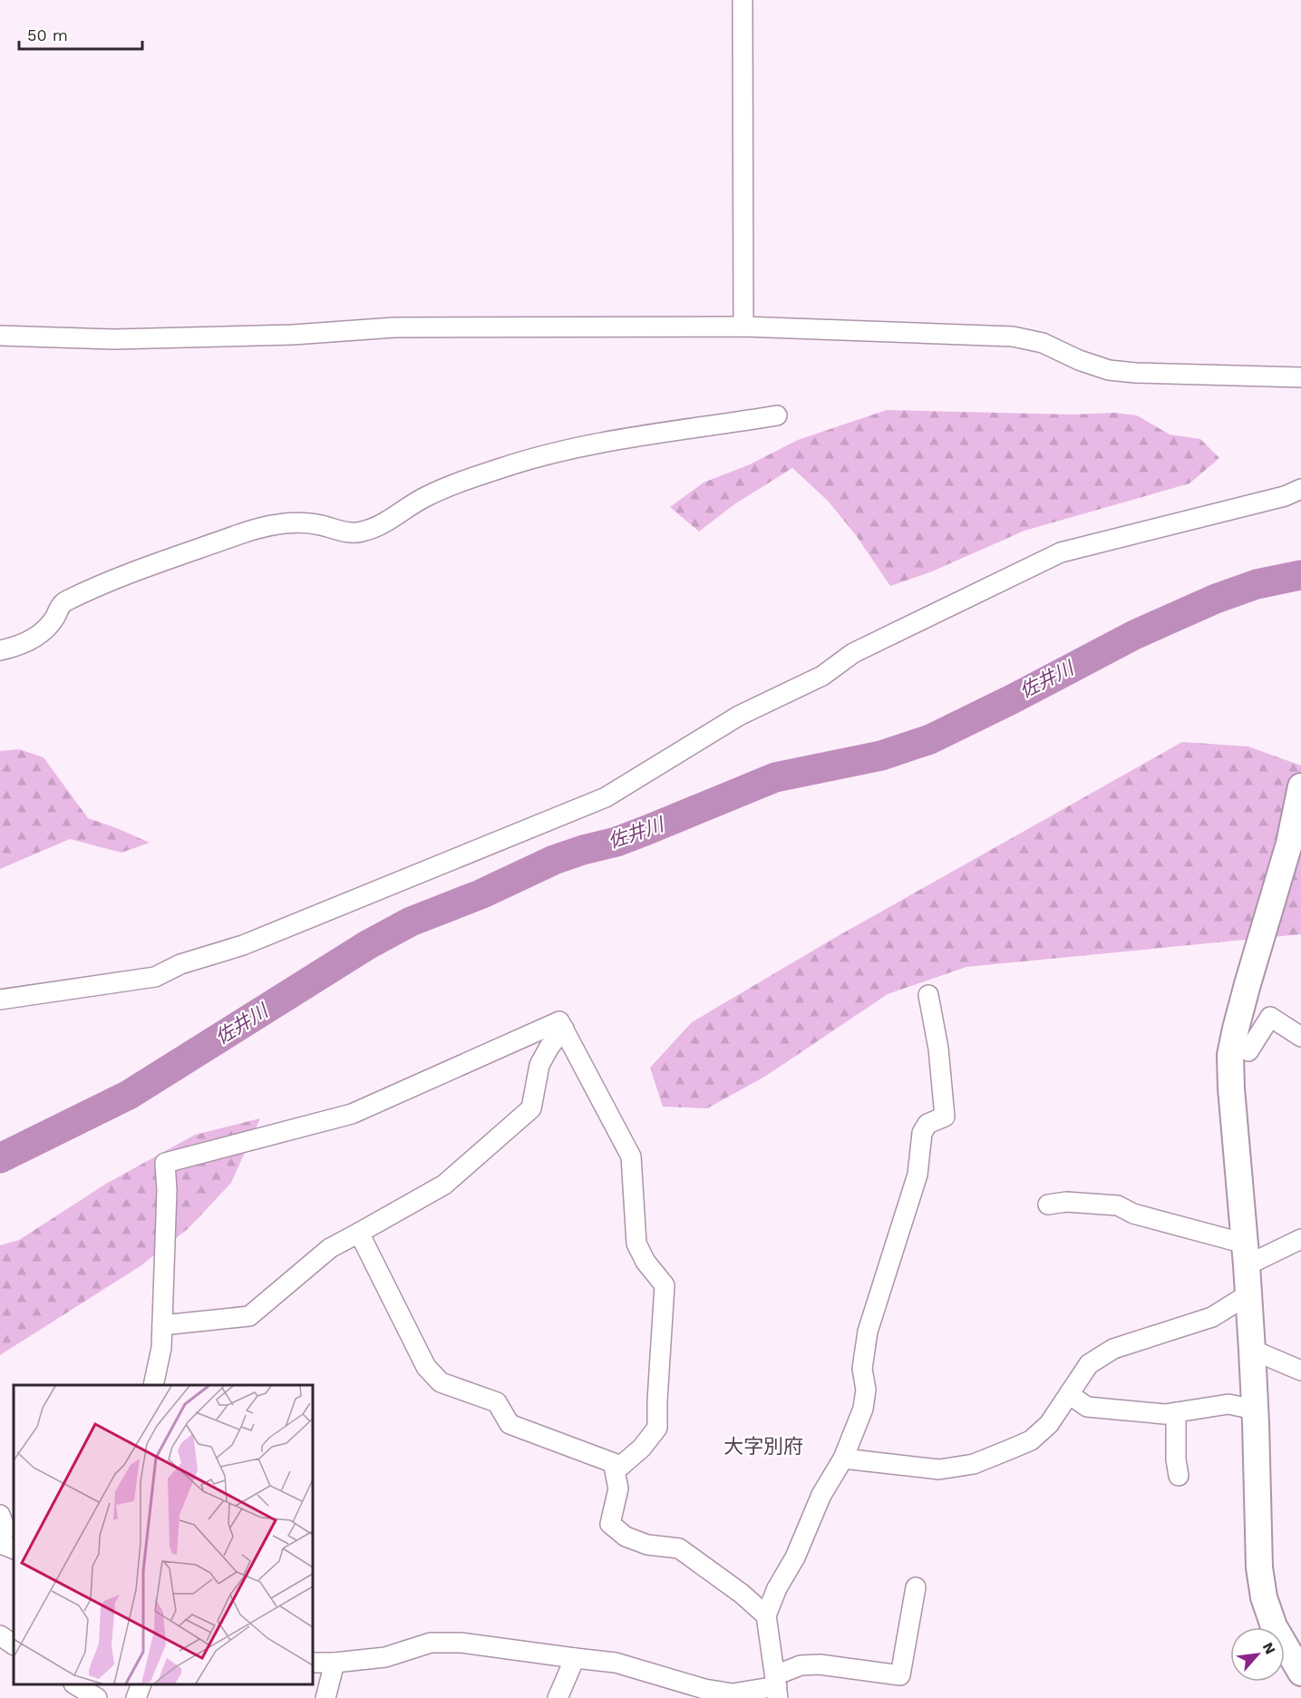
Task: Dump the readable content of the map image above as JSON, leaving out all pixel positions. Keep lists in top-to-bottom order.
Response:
{
  "districts": ["大字別府"],
  "water": ["佐井川"],
  "scale_bar": "50 m",
  "north": "top right"
}
